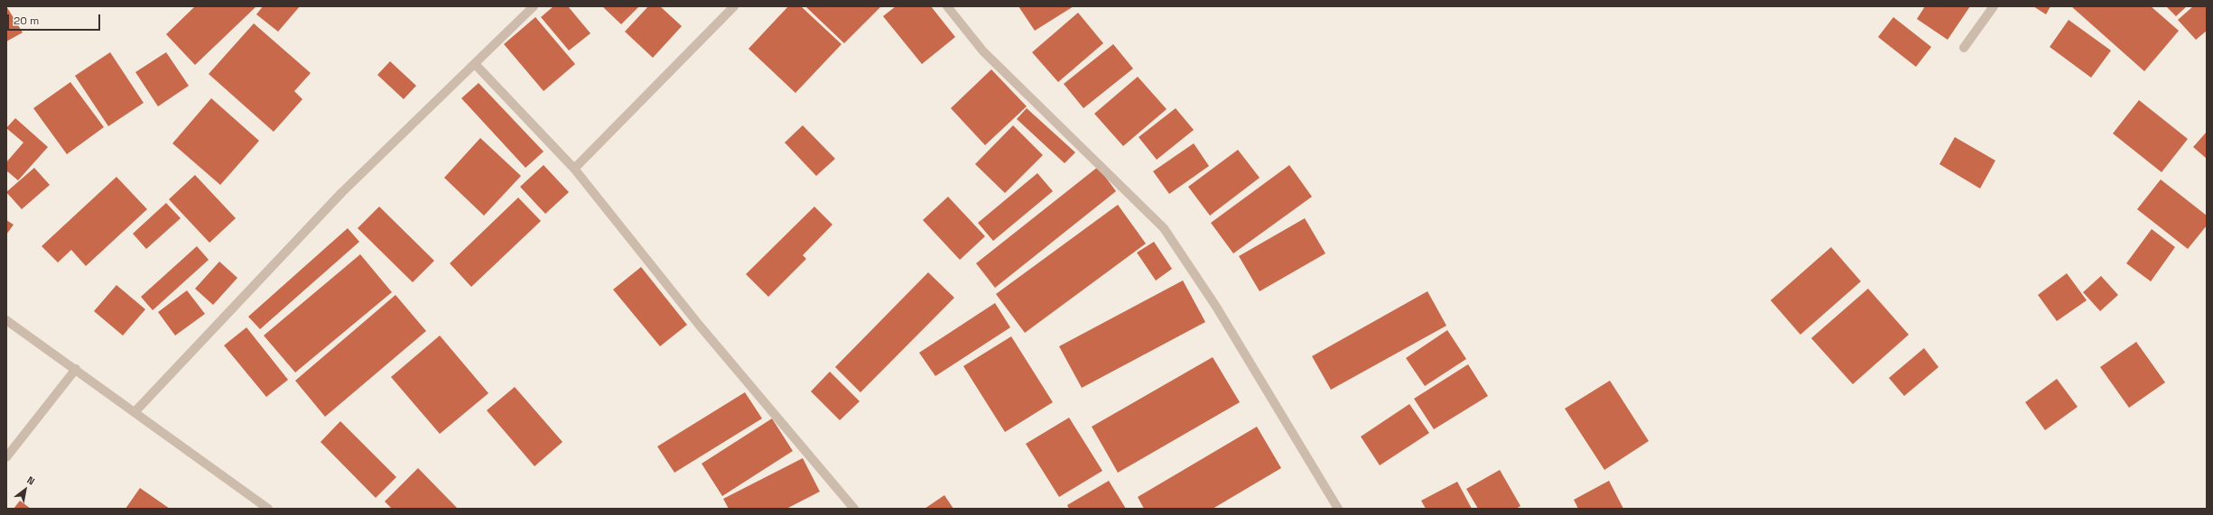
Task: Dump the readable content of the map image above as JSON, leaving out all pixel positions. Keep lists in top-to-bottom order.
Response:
{
  "scale_bar": "20 m",
  "north": "top right"
}
